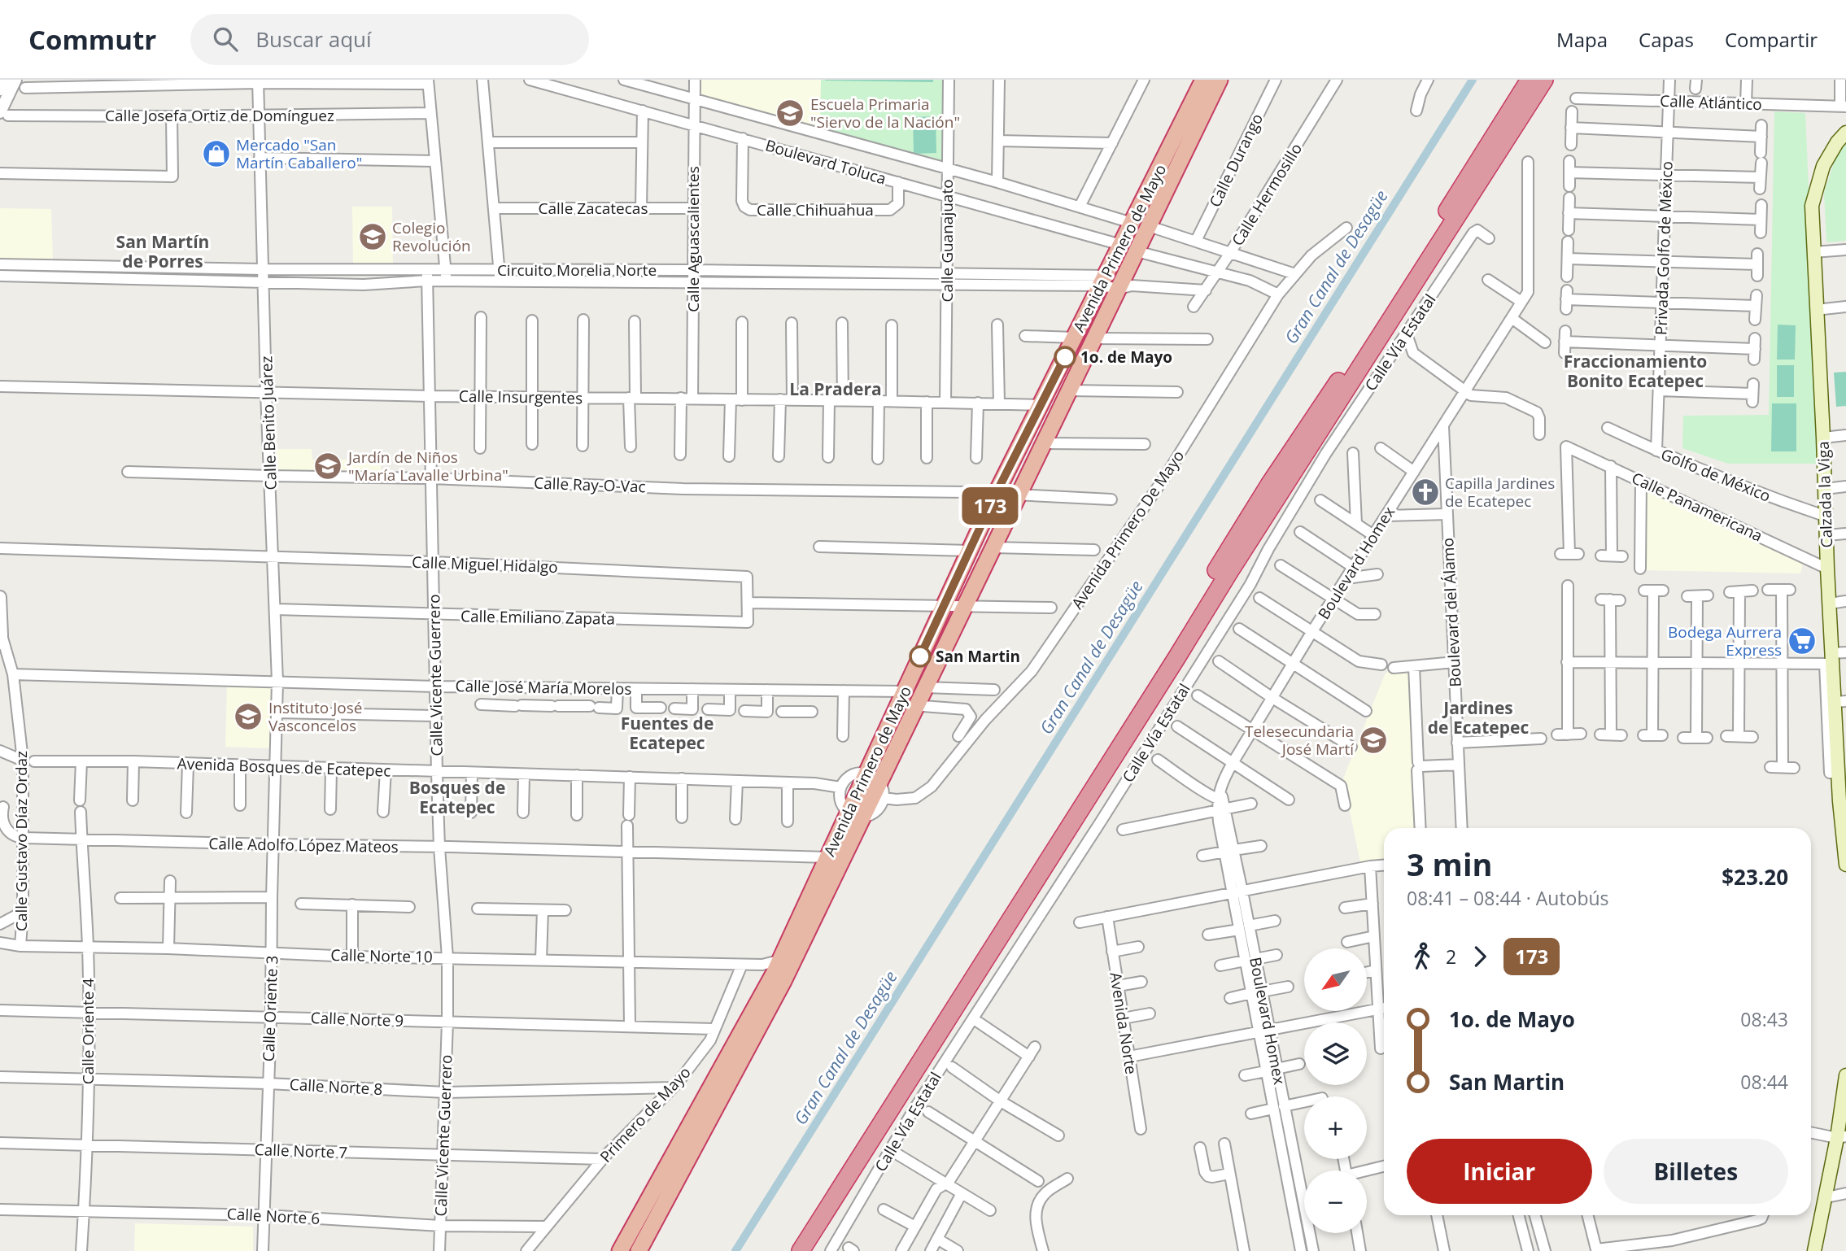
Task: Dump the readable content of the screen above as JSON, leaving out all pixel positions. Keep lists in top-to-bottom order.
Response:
{
  "streets": {
    "highway": ["Avenida Primero de Mayo", "Avenida Primero De Mayo"],
    "main road": ["Calzada la Viga"],
    "street": [
      "Calle Atlántico",
      "Calle Josefa Ortiz de Domínguez",
      "Calle Durango",
      "Boulevard Toluca",
      "Calle Hermosillo",
      "Calle Zacatecas",
      "Calle Chihuahua",
      "Calle Aguascalientes",
      "Calle Guanajuato",
      "Privada Golfo de México",
      "Circuito Morelia Norte",
      "Calle Vía Estatal",
      "Calle Insurgentes",
      "Calle Benito Juárez",
      "Golfo de México",
      "Calle Ray-O-Vac",
      "Calle Panamericana",
      "Boulevard Homex",
      "Calle Miguel Hidalgo",
      "Boulevard del Álamo",
      "Calle Emiliano Zapata",
      "Calle Vicente Guerrero",
      "Calle José María Morelos",
      "Avenida Bosques de Ecatepec",
      "Calle Gustavo Díaz Ordaz",
      "Calle Adolfo López Mateos",
      "Calle Norte 10",
      "Calle Oriente 3",
      "Calle Norte 9",
      "Avenida Norte",
      "Calle Oriente 4",
      "Calle Norte 8",
      "Primero de Mayo",
      "Calle Norte 7",
      "Calle Norte 6"
    ]
  },
  "crossings": [
    ["Calle Atlántico", "Privada Golfo de México"],
    ["Calle Josefa Ortiz de Domínguez", "Calle Benito Juárez"],
    ["Boulevard Toluca", "Calle Chihuahua"],
    ["Boulevard Toluca", "Calle Aguascalientes"],
    ["Boulevard Toluca", "Calle Guanajuato"],
    ["Boulevard Toluca", "Avenida Primero de Mayo"],
    ["Calle Hermosillo", "Circuito Morelia Norte"],
    ["Calle Zacatecas", "Calle Aguascalientes"],
    ["Calle Aguascalientes", "Circuito Morelia Norte"],
    ["Calle Aguascalientes", "Calle Insurgentes"],
    ["Calle Guanajuato", "Circuito Morelia Norte"],
    ["Calle Guanajuato", "Calle Insurgentes"],
    ["Avenida Primero de Mayo", "Circuito Morelia Norte"],
    ["Avenida Primero de Mayo", "Calle Insurgentes"],
    ["Avenida Primero de Mayo", "Calle Ray-O-Vac"],
    ["Avenida Primero de Mayo", "Avenida Primero De Mayo"],
    ["Avenida Primero de Mayo", "Calle José María Morelos"],
    ["Avenida Primero de Mayo", "Calle Adolfo López Mateos"],
    ["Avenida Primero de Mayo", "Calle Norte 10"],
    ["Privada Golfo de México", "Golfo de México"],
    ["Circuito Morelia Norte", "Calle Benito Juárez"],
    ["Circuito Morelia Norte", "Avenida Primero De Mayo"],
    ["Circuito Morelia Norte", "Calle Vicente Guerrero"],
    ["Calle Insurgentes", "Calle Benito Juárez"],
    ["Calle Insurgentes", "Calle Vicente Guerrero"],
    ["Calle Benito Juárez", "Calle Ray-O-Vac"],
    ["Calle Benito Juárez", "Calle Miguel Hidalgo"],
    ["Calle Benito Juárez", "Calle Emiliano Zapata"],
    ["Calle Benito Juárez", "Calle José María Morelos"],
    ["Calle Benito Juárez", "Avenida Bosques de Ecatepec"],
    ["Calle Benito Juárez", "Calle Oriente 3"],
    ["Golfo de México", "Calzada la Viga"],
    ["Calle Ray-O-Vac", "Avenida Primero De Mayo"],
    ["Calle Ray-O-Vac", "Calle Vicente Guerrero"],
    ["Calzada la Viga", "Calle Panamericana"],
    ["Avenida Primero De Mayo", "Calle Norte 10"],
    ["Boulevard Homex", "Boulevard del Álamo"],
    ["Calle Miguel Hidalgo", "Calle Emiliano Zapata"],
    ["Calle Miguel Hidalgo", "Calle Vicente Guerrero"],
    ["Calle Emiliano Zapata", "Calle Vicente Guerrero"],
    ["Calle Vicente Guerrero", "Calle José María Morelos"],
    ["Calle Vicente Guerrero", "Avenida Bosques de Ecatepec"],
    ["Calle Vicente Guerrero", "Calle Adolfo López Mateos"],
    ["Calle Vicente Guerrero", "Calle Norte 10"],
    ["Calle Vicente Guerrero", "Calle Norte 9"],
    ["Calle Vicente Guerrero", "Calle Norte 8"],
    ["Calle Vicente Guerrero", "Calle Norte 7"],
    ["Calle Vicente Guerrero", "Calle Norte 6"],
    ["Calle José María Morelos", "Calle Gustavo Díaz Ordaz"],
    ["Avenida Bosques de Ecatepec", "Calle Oriente 3"],
    ["Calle Gustavo Díaz Ordaz", "Calle Adolfo López Mateos"],
    ["Calle Gustavo Díaz Ordaz", "Calle Norte 10"],
    ["Calle Adolfo López Mateos", "Calle Oriente 3"],
    ["Calle Adolfo López Mateos", "Calle Oriente 4"],
    ["Calle Norte 10", "Calle Oriente 3"],
    ["Calle Norte 10", "Calle Oriente 4"],
    ["Calle Norte 10", "Primero de Mayo"],
    ["Calle Oriente 3", "Calle Norte 9"],
    ["Calle Oriente 3", "Calle Norte 8"],
    ["Calle Oriente 3", "Calle Norte 7"],
    ["Calle Oriente 3", "Calle Norte 6"],
    ["Calle Norte 9", "Calle Oriente 4"],
    ["Calle Norte 9", "Primero de Mayo"],
    ["Calle Oriente 4", "Calle Norte 8"],
    ["Calle Oriente 4", "Calle Norte 7"],
    ["Calle Oriente 4", "Calle Norte 6"],
    ["Calle Norte 8", "Primero de Mayo"],
    ["Primero de Mayo", "Calle Norte 7"],
    ["Primero de Mayo", "Calle Norte 6"]
  ],
  "districts": [
    "San Martín de Porres",
    "Fraccionamiento Bonito Ecatepec",
    "La Pradera",
    "Jardines de Ecatepec",
    "Fuentes de Ecatepec",
    "Bosques de Ecatepec"
  ],
  "water": ["Gran Canal de Desagüe"],
  "places": {
    "school or university": [
      "Escuela Primaria \"Siervo de la Nación\"",
      "Colegio Revolución",
      "Jardín de Niños \"María Lavalle Urbina\"",
      "Instituto José Vasconcelos",
      "Telesecundaria José Martí"
    ],
    "shop": ["Mercado \"San Martín Caballero\""],
    "other": ["1o. de Mayo", "San Martin"],
    "church": ["Capilla Jardines de Ecatepec"],
    "supermarket": ["Bodega Aurrera Express"]
  },
  "lines": ["bus line 173"],
  "north": "bottom left",
  "page": {
    "header": "Commutr",
    "search": "Buscar aquí",
    "nav": ["Mapa", "Capas", "Compartir"],
    "on_map": "173",
    "heading": ["3 min", "08:41 – 08:44 · Autobús", "$23.20"],
    "legs": ["2", "173"],
    "map_buttons": ["+", "−"],
    "list": [
      {
        "name": "1o. de Mayo",
        "value": "08:43"
      },
      {
        "name": "San Martin",
        "value": "08:44"
      }
    ],
    "buttons": ["Iniciar", "Billetes"]
  }
}
